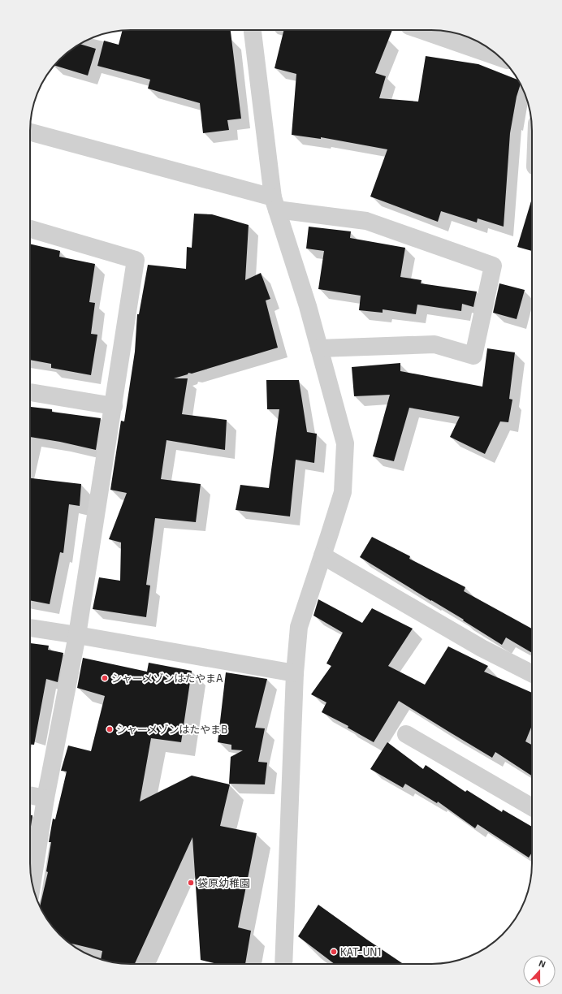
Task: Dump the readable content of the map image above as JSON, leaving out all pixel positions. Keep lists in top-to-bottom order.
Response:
{
  "places": [
    "シャーメゾンはたやまA",
    "シャーメゾンはたやまB",
    "袋原幼稚園",
    "KAT-UN1"
  ],
  "north": "top"
}
